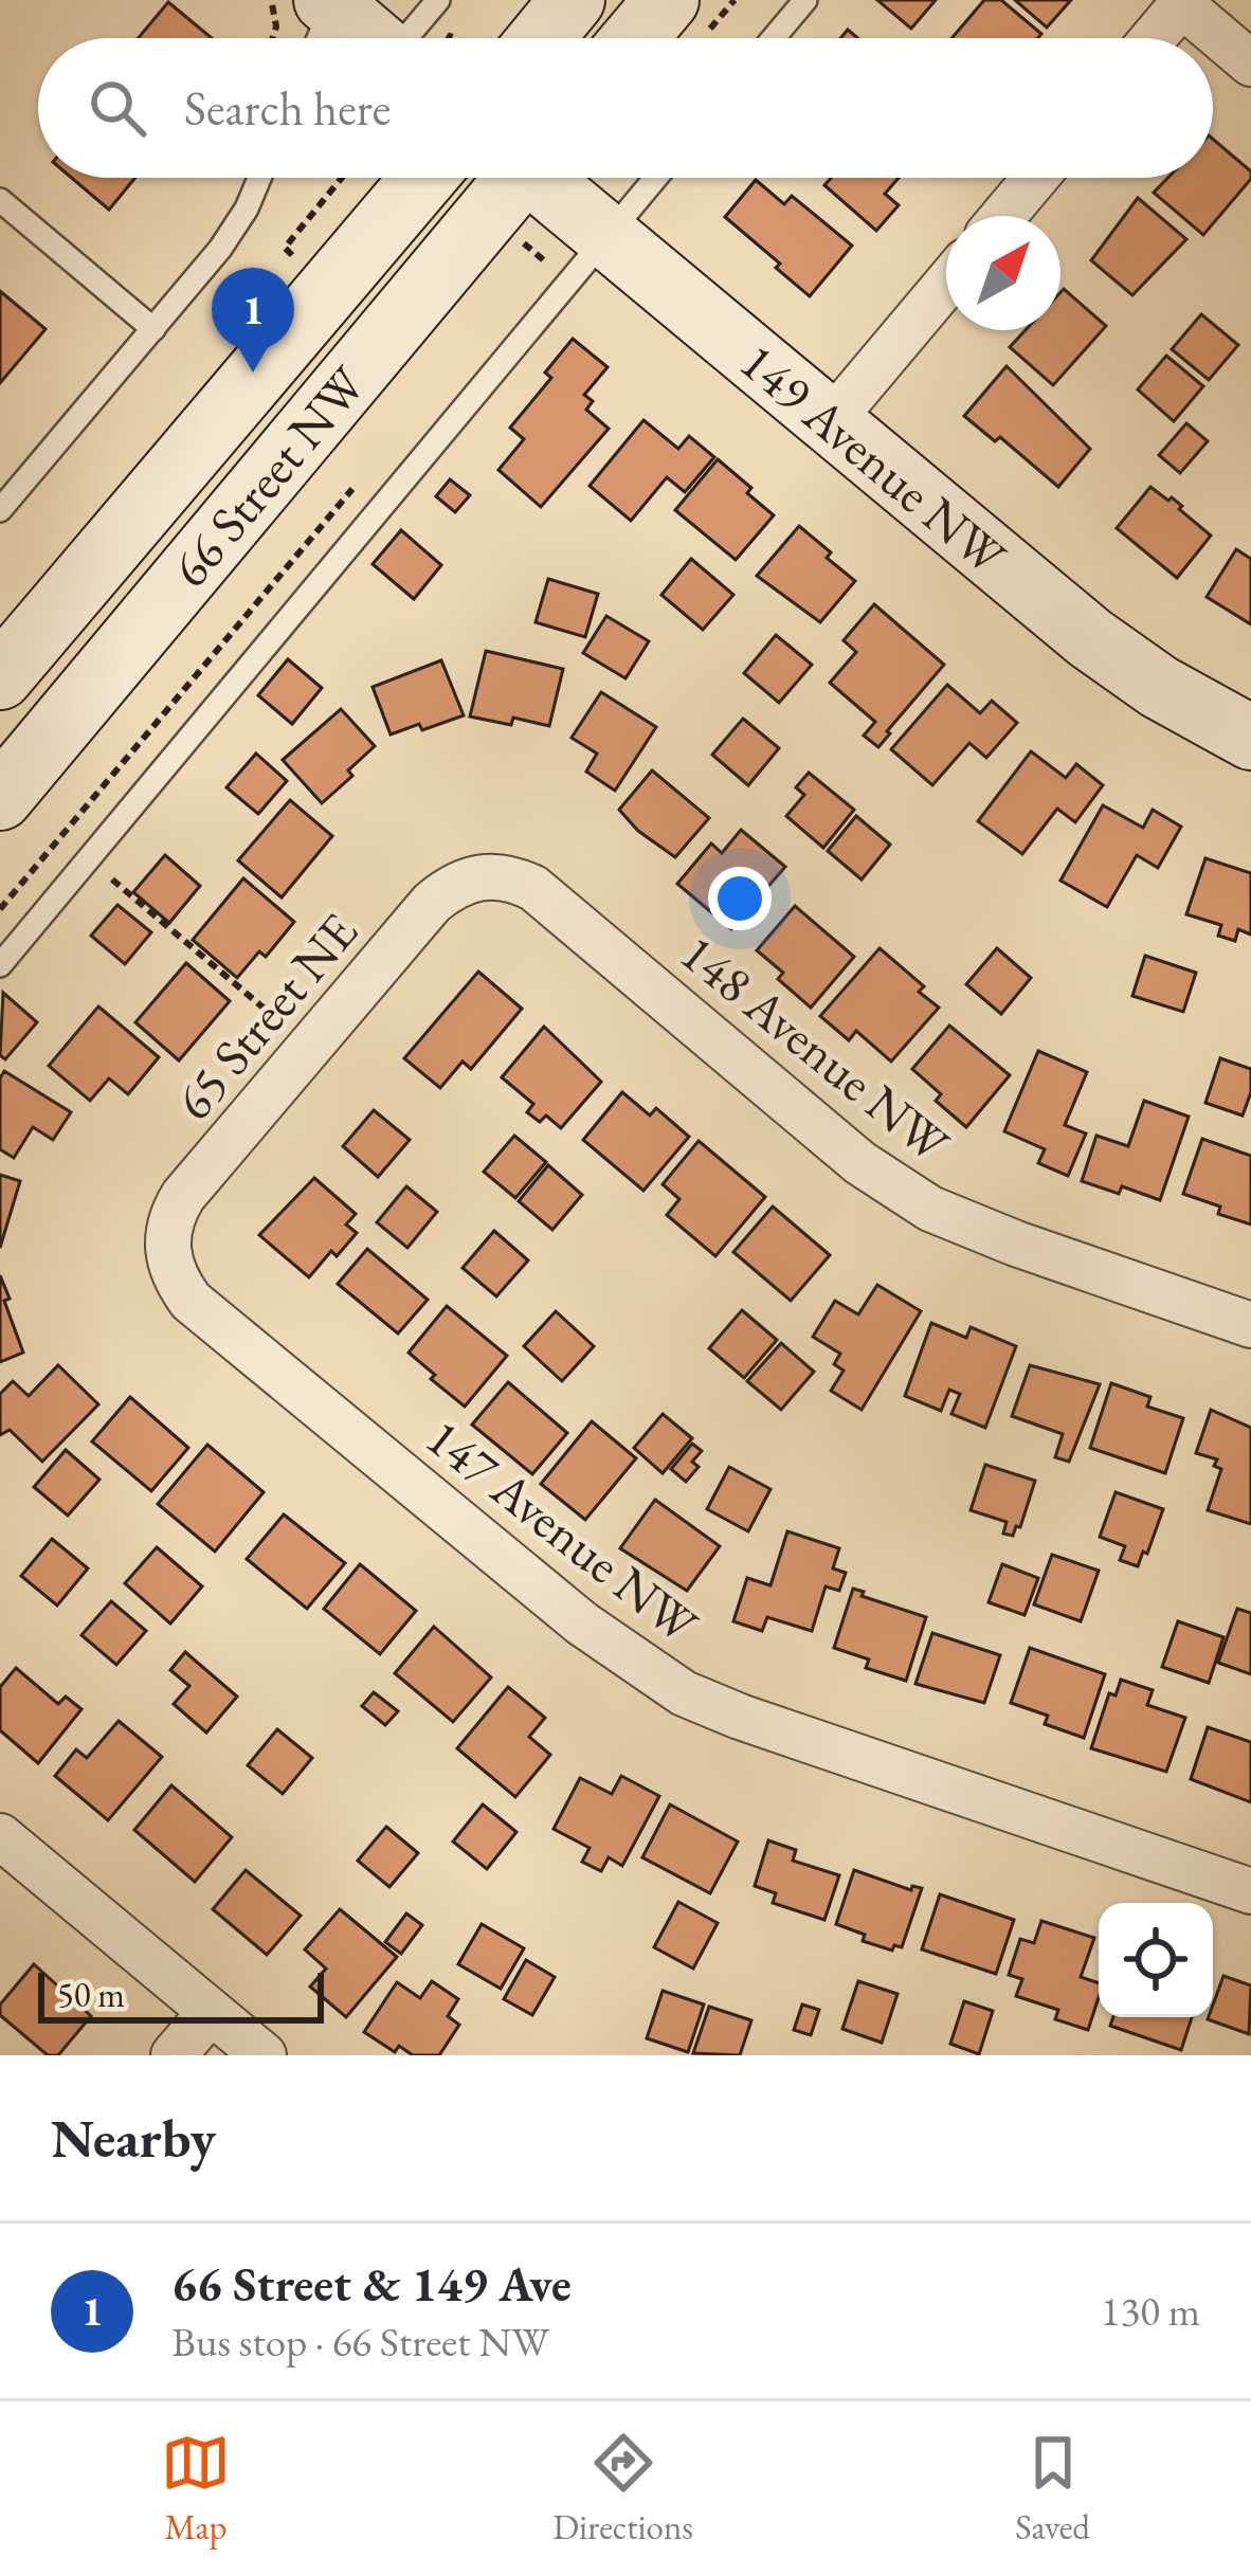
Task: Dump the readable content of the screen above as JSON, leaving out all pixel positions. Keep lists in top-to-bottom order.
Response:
{
  "streets": {
    "main road": ["149 Avenue NW", "66 Street NW"],
    "street": ["65 Street NE", "148 Avenue NW", "147 Avenue NW"]
  },
  "crossings": [
    ["65 Street NE", "148 Avenue NW"],
    ["65 Street NE", "147 Avenue NW"]
  ],
  "scale_bar": "50 m",
  "north": "top right",
  "page": {
    "search": "Search here",
    "pins": "1",
    "scale": "50 m",
    "heading": "Nearby",
    "list": [
      {
        "mark": "1",
        "name": "66 Street & 149 Ave",
        "note": "Bus stop · 66 Street NW",
        "value": "130 m"
      }
    ],
    "nav": ["Map", "Directions", "Saved"]
  }
}
